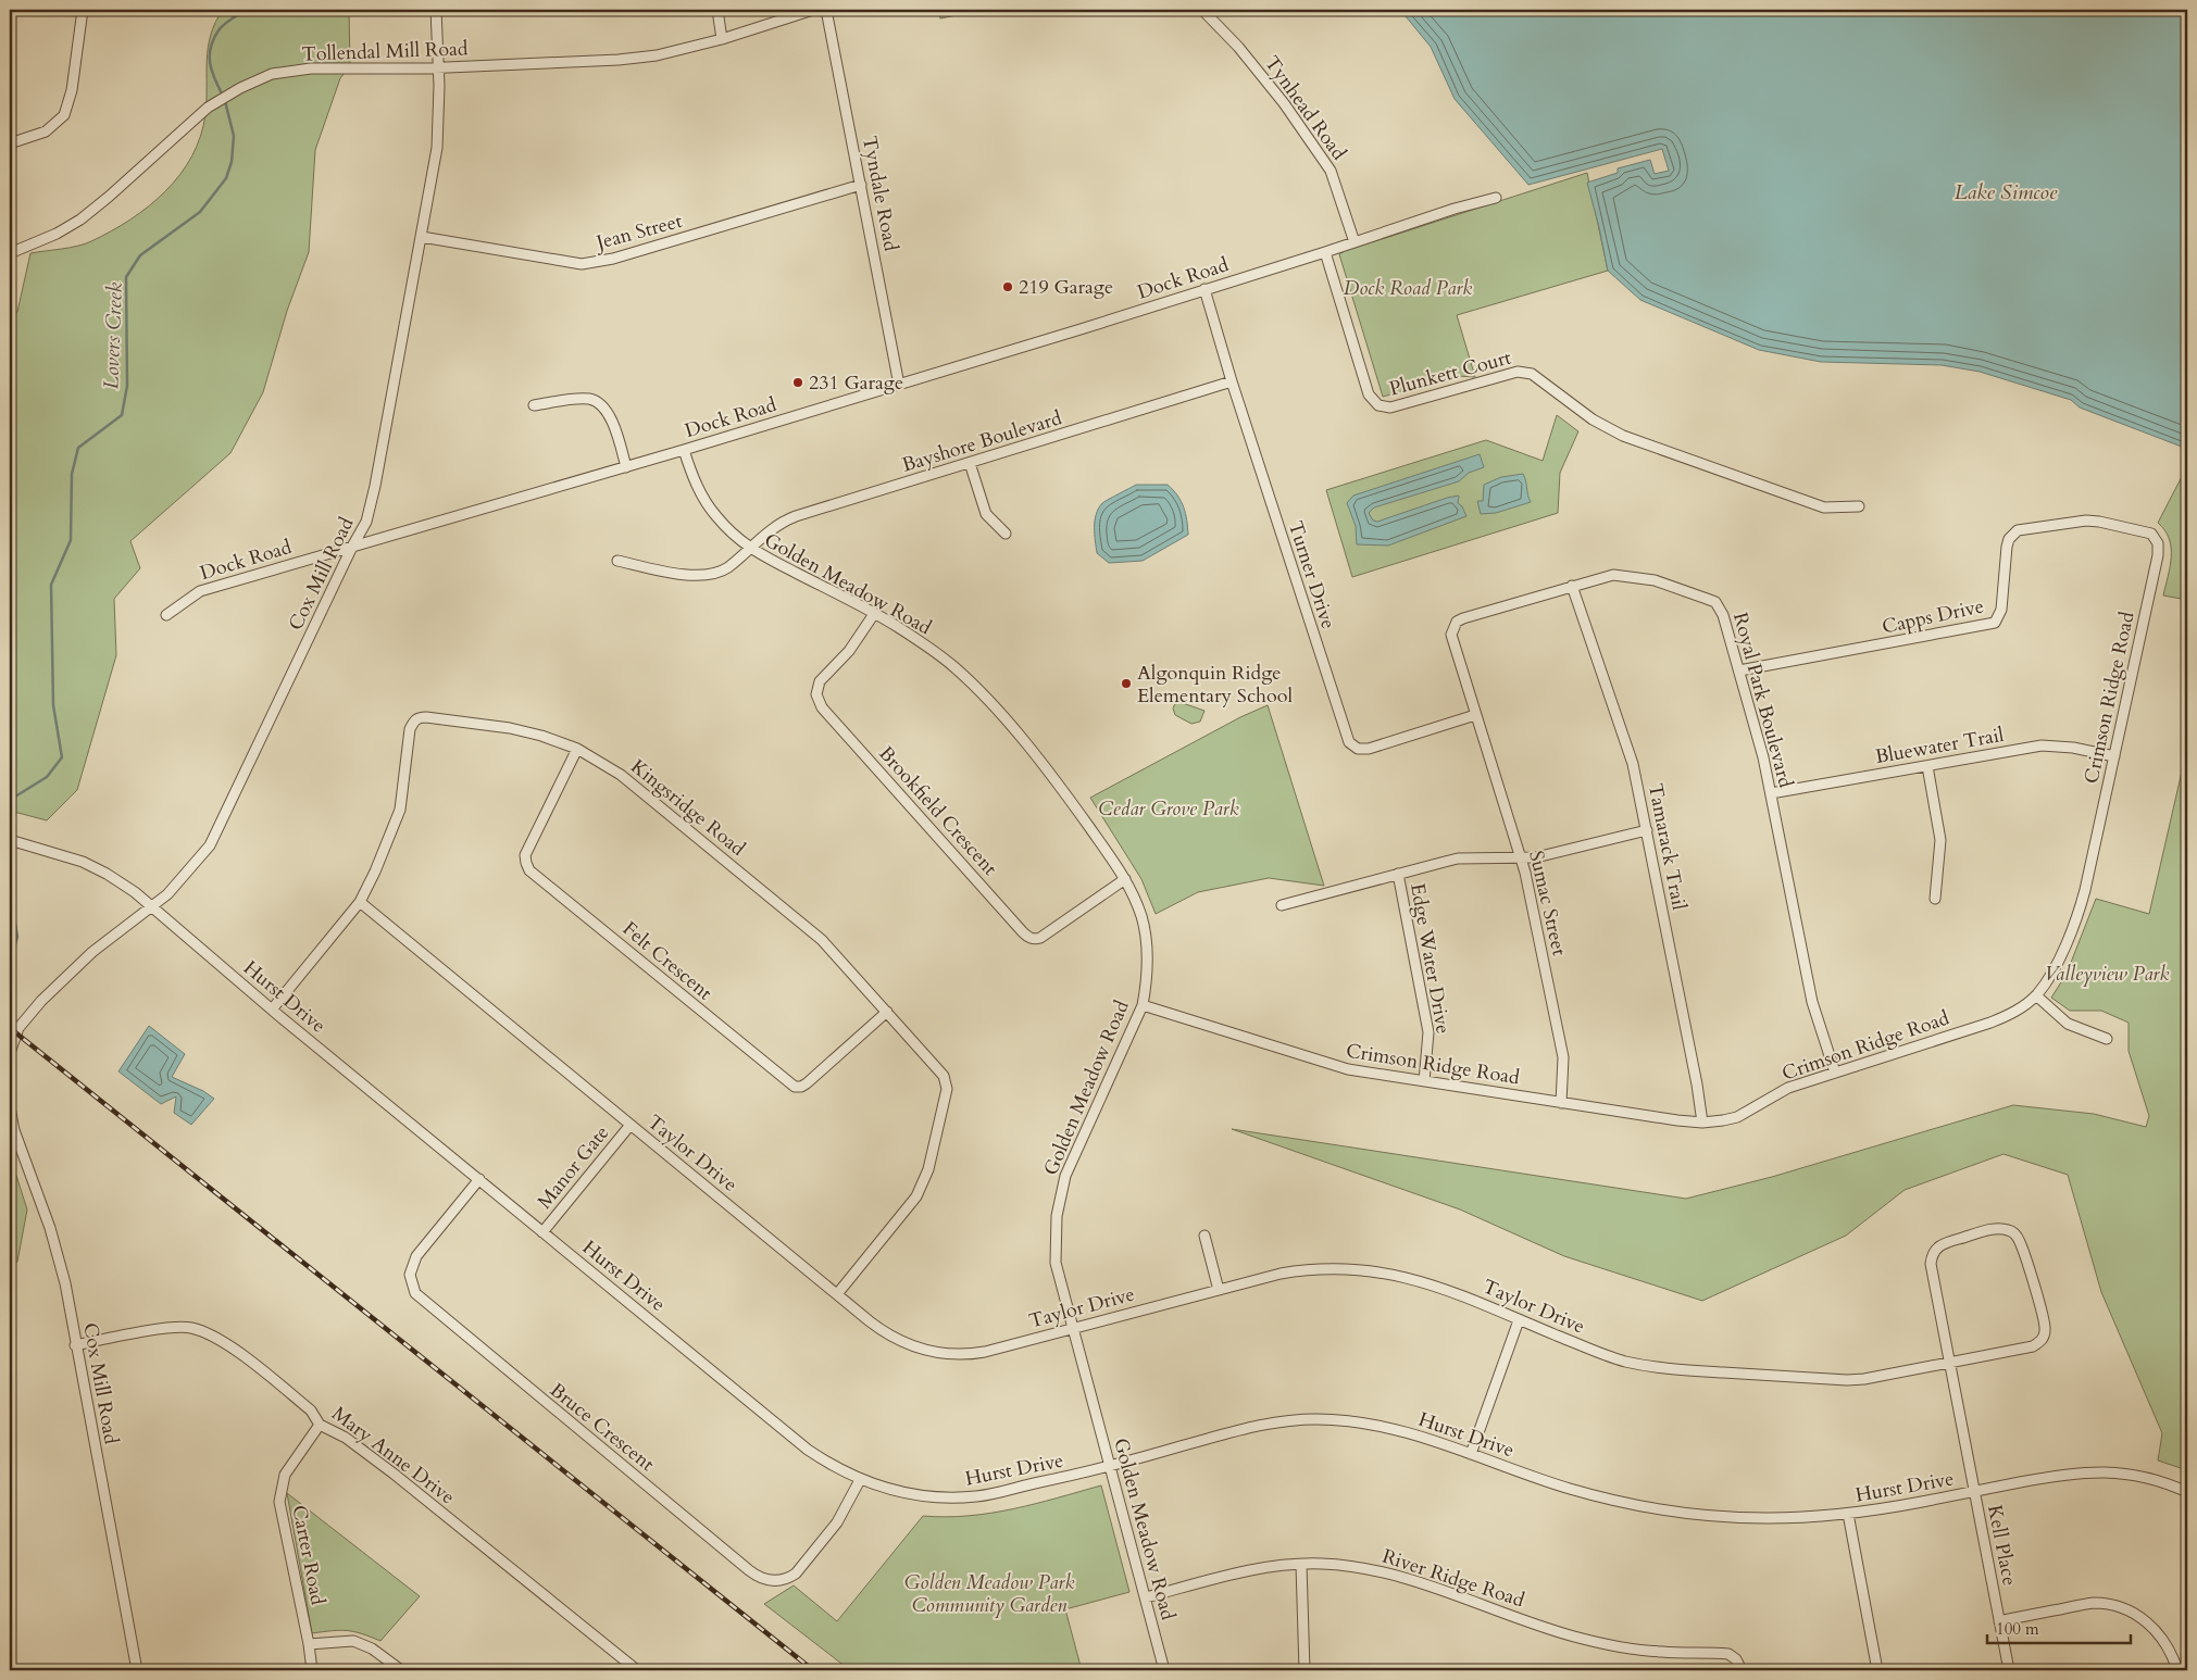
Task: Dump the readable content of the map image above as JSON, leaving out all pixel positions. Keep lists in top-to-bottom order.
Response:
{
  "streets": {
    "street": [
      "Tollendal Mill Road",
      "Tynhead Road",
      "Tyndale Road",
      "Jean Street",
      "Dock Road",
      "Plunkett Court",
      "Bayshore Boulevard",
      "Cox Mill Road",
      "Turner Drive",
      "Golden Meadow Road",
      "Capps Drive",
      "Crimson Ridge Road",
      "Royal Park Boulevard",
      "Bluewater Trail",
      "Kingsridge Road",
      "Brookfield Crescent",
      "Tamarack Trail",
      "Sumac Street",
      "Edge Water Drive",
      "Felt Crescent",
      "Hurst Drive",
      "Taylor Drive",
      "Manor Gate",
      "Bruce Crescent",
      "Mary Anne Drive",
      "Kell Place",
      "Carter Road",
      "River Ridge Road"
    ]
  },
  "crossings": [
    ["Tollendal Mill Road", "Cox Mill Road"],
    ["Tynhead Road", "Dock Road"],
    ["Tyndale Road", "Jean Street"],
    ["Tyndale Road", "Dock Road"],
    ["Jean Street", "Cox Mill Road"],
    ["Dock Road", "Plunkett Court"],
    ["Dock Road", "Cox Mill Road"],
    ["Dock Road", "Turner Drive"],
    ["Dock Road", "Golden Meadow Road"],
    ["Bayshore Boulevard", "Turner Drive"],
    ["Bayshore Boulevard", "Golden Meadow Road"],
    ["Cox Mill Road", "Hurst Drive"],
    ["Cox Mill Road", "Mary Anne Drive"],
    ["Turner Drive", "Royal Park Boulevard"],
    ["Turner Drive", "Sumac Street"],
    ["Golden Meadow Road", "Crimson Ridge Road"],
    ["Golden Meadow Road", "Brookfield Crescent"],
    ["Golden Meadow Road", "Hurst Drive"],
    ["Golden Meadow Road", "Taylor Drive"],
    ["Golden Meadow Road", "River Ridge Road"],
    ["Capps Drive", "Crimson Ridge Road"],
    ["Capps Drive", "Royal Park Boulevard"],
    ["Crimson Ridge Road", "Royal Park Boulevard"],
    ["Crimson Ridge Road", "Bluewater Trail"],
    ["Crimson Ridge Road", "Tamarack Trail"],
    ["Crimson Ridge Road", "Sumac Street"],
    ["Crimson Ridge Road", "Edge Water Drive"],
    ["Royal Park Boulevard", "Bluewater Trail"],
    ["Royal Park Boulevard", "Tamarack Trail"],
    ["Royal Park Boulevard", "Sumac Street"],
    ["Kingsridge Road", "Felt Crescent"],
    ["Kingsridge Road", "Hurst Drive"],
    ["Kingsridge Road", "Taylor Drive"],
    ["Hurst Drive", "Manor Gate"],
    ["Hurst Drive", "Bruce Crescent"],
    ["Hurst Drive", "Kell Place"],
    ["Taylor Drive", "Manor Gate"],
    ["Taylor Drive", "Kell Place"],
    ["Mary Anne Drive", "Carter Road"]
  ],
  "water": ["Lake Simcoe", "Lovers Creek"],
  "parks": [
    "Dock Road Park",
    "Cedar Grove Park",
    "Valleyview Park",
    "Golden Meadow Park Community Garden"
  ],
  "places": ["219 Garage", "231 Garage", "Algonquin Ridge Elementary School"],
  "scale_bar": "100 m"
}
